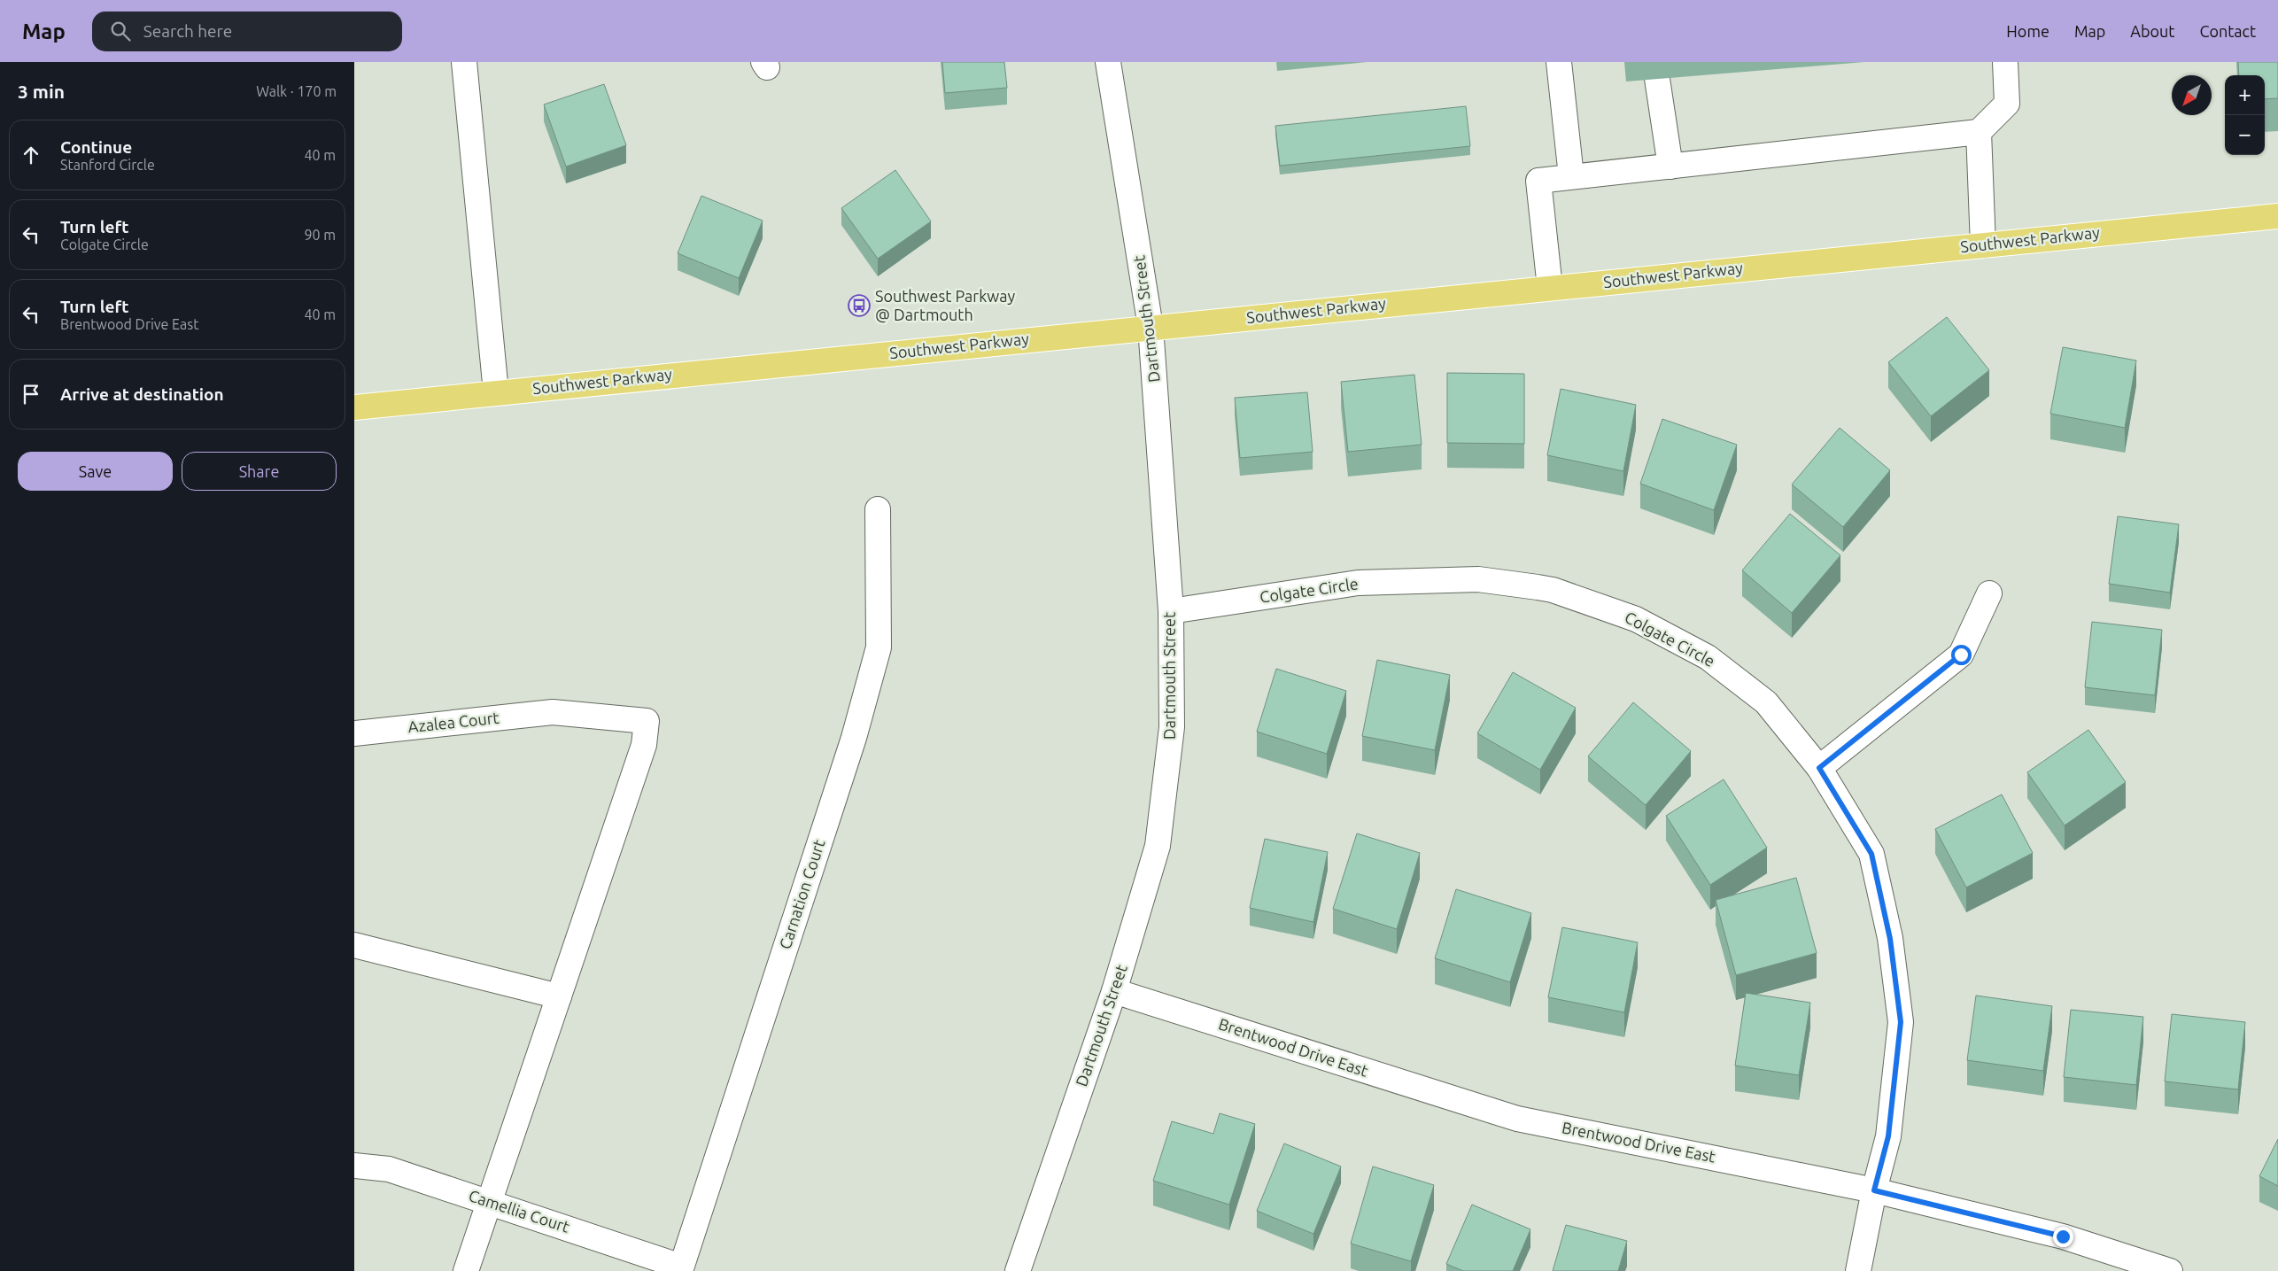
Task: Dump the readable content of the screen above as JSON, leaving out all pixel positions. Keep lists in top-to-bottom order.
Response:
{
  "streets": {
    "main road": ["Southwest Parkway"],
    "street": [
      "Dartmouth Street",
      "Colgate Circle",
      "Azalea Court",
      "Carnation Court",
      "Brentwood Drive East",
      "Camellia Court"
    ]
  },
  "crossings": [
    ["Southwest Parkway", "Dartmouth Street"],
    ["Dartmouth Street", "Colgate Circle"],
    ["Dartmouth Street", "Brentwood Drive East"],
    ["Colgate Circle", "Brentwood Drive East"],
    ["Carnation Court", "Camellia Court"]
  ],
  "places": {
    "bus stop": ["Southwest Parkway @ Dartmouth"]
  },
  "north": "bottom left",
  "page": {
    "header": "Map",
    "search": "Search here",
    "nav": [
      "Home",
      "Map",
      "About",
      "Contact"
    ],
    "heading": ["3 min", "Walk · 170 m"],
    "map_buttons": ["+", "−"],
    "list": [
      ["Continue", "Stanford Circle", "40 m"],
      ["Turn left", "Colgate Circle", "90 m"],
      ["Turn left", "Brentwood Drive East", "40 m"],
      "Arrive at destination"
    ],
    "buttons": ["Save", "Share"]
  }
}
